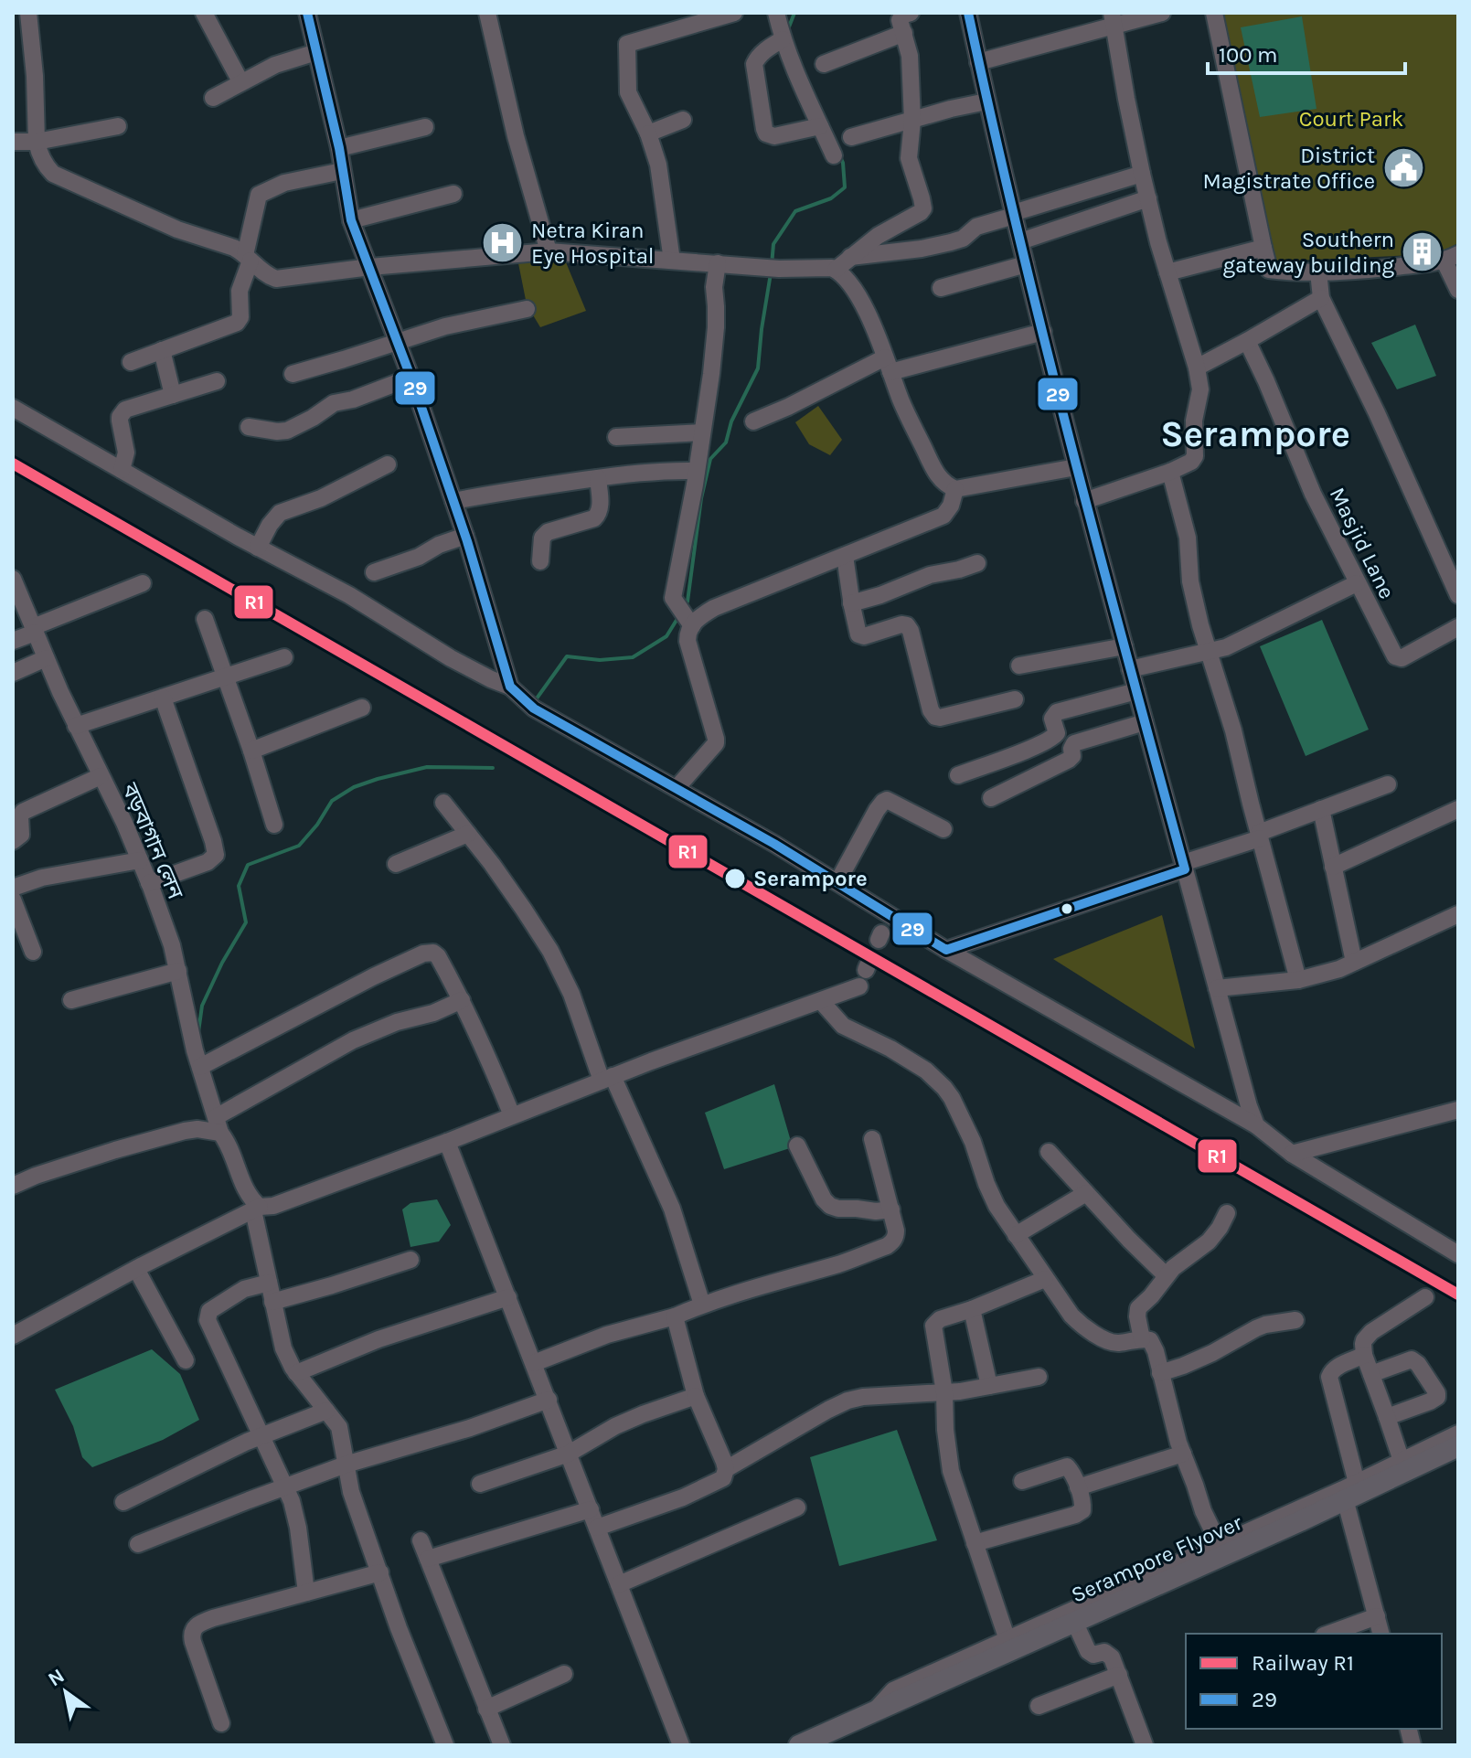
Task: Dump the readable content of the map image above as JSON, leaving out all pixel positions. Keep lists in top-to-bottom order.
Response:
{
  "streets": {
    "main road": ["Serampore Flyover"],
    "street": ["Masjid Lane", "বড়বাগান লেন"]
  },
  "districts": ["Serampore"],
  "parks": ["Court Park"],
  "places": {
    "public building": ["District Magistrate Office"],
    "hospital": ["Netra Kiran Eye Hospital"],
    "building": ["Southern gateway building"],
    "other": ["Serampore"]
  },
  "lines": ["transit line 29", "rail line R1"],
  "legend": ["Railway R1", "29"],
  "scale_bar": "100 m",
  "north": "top left"
}
